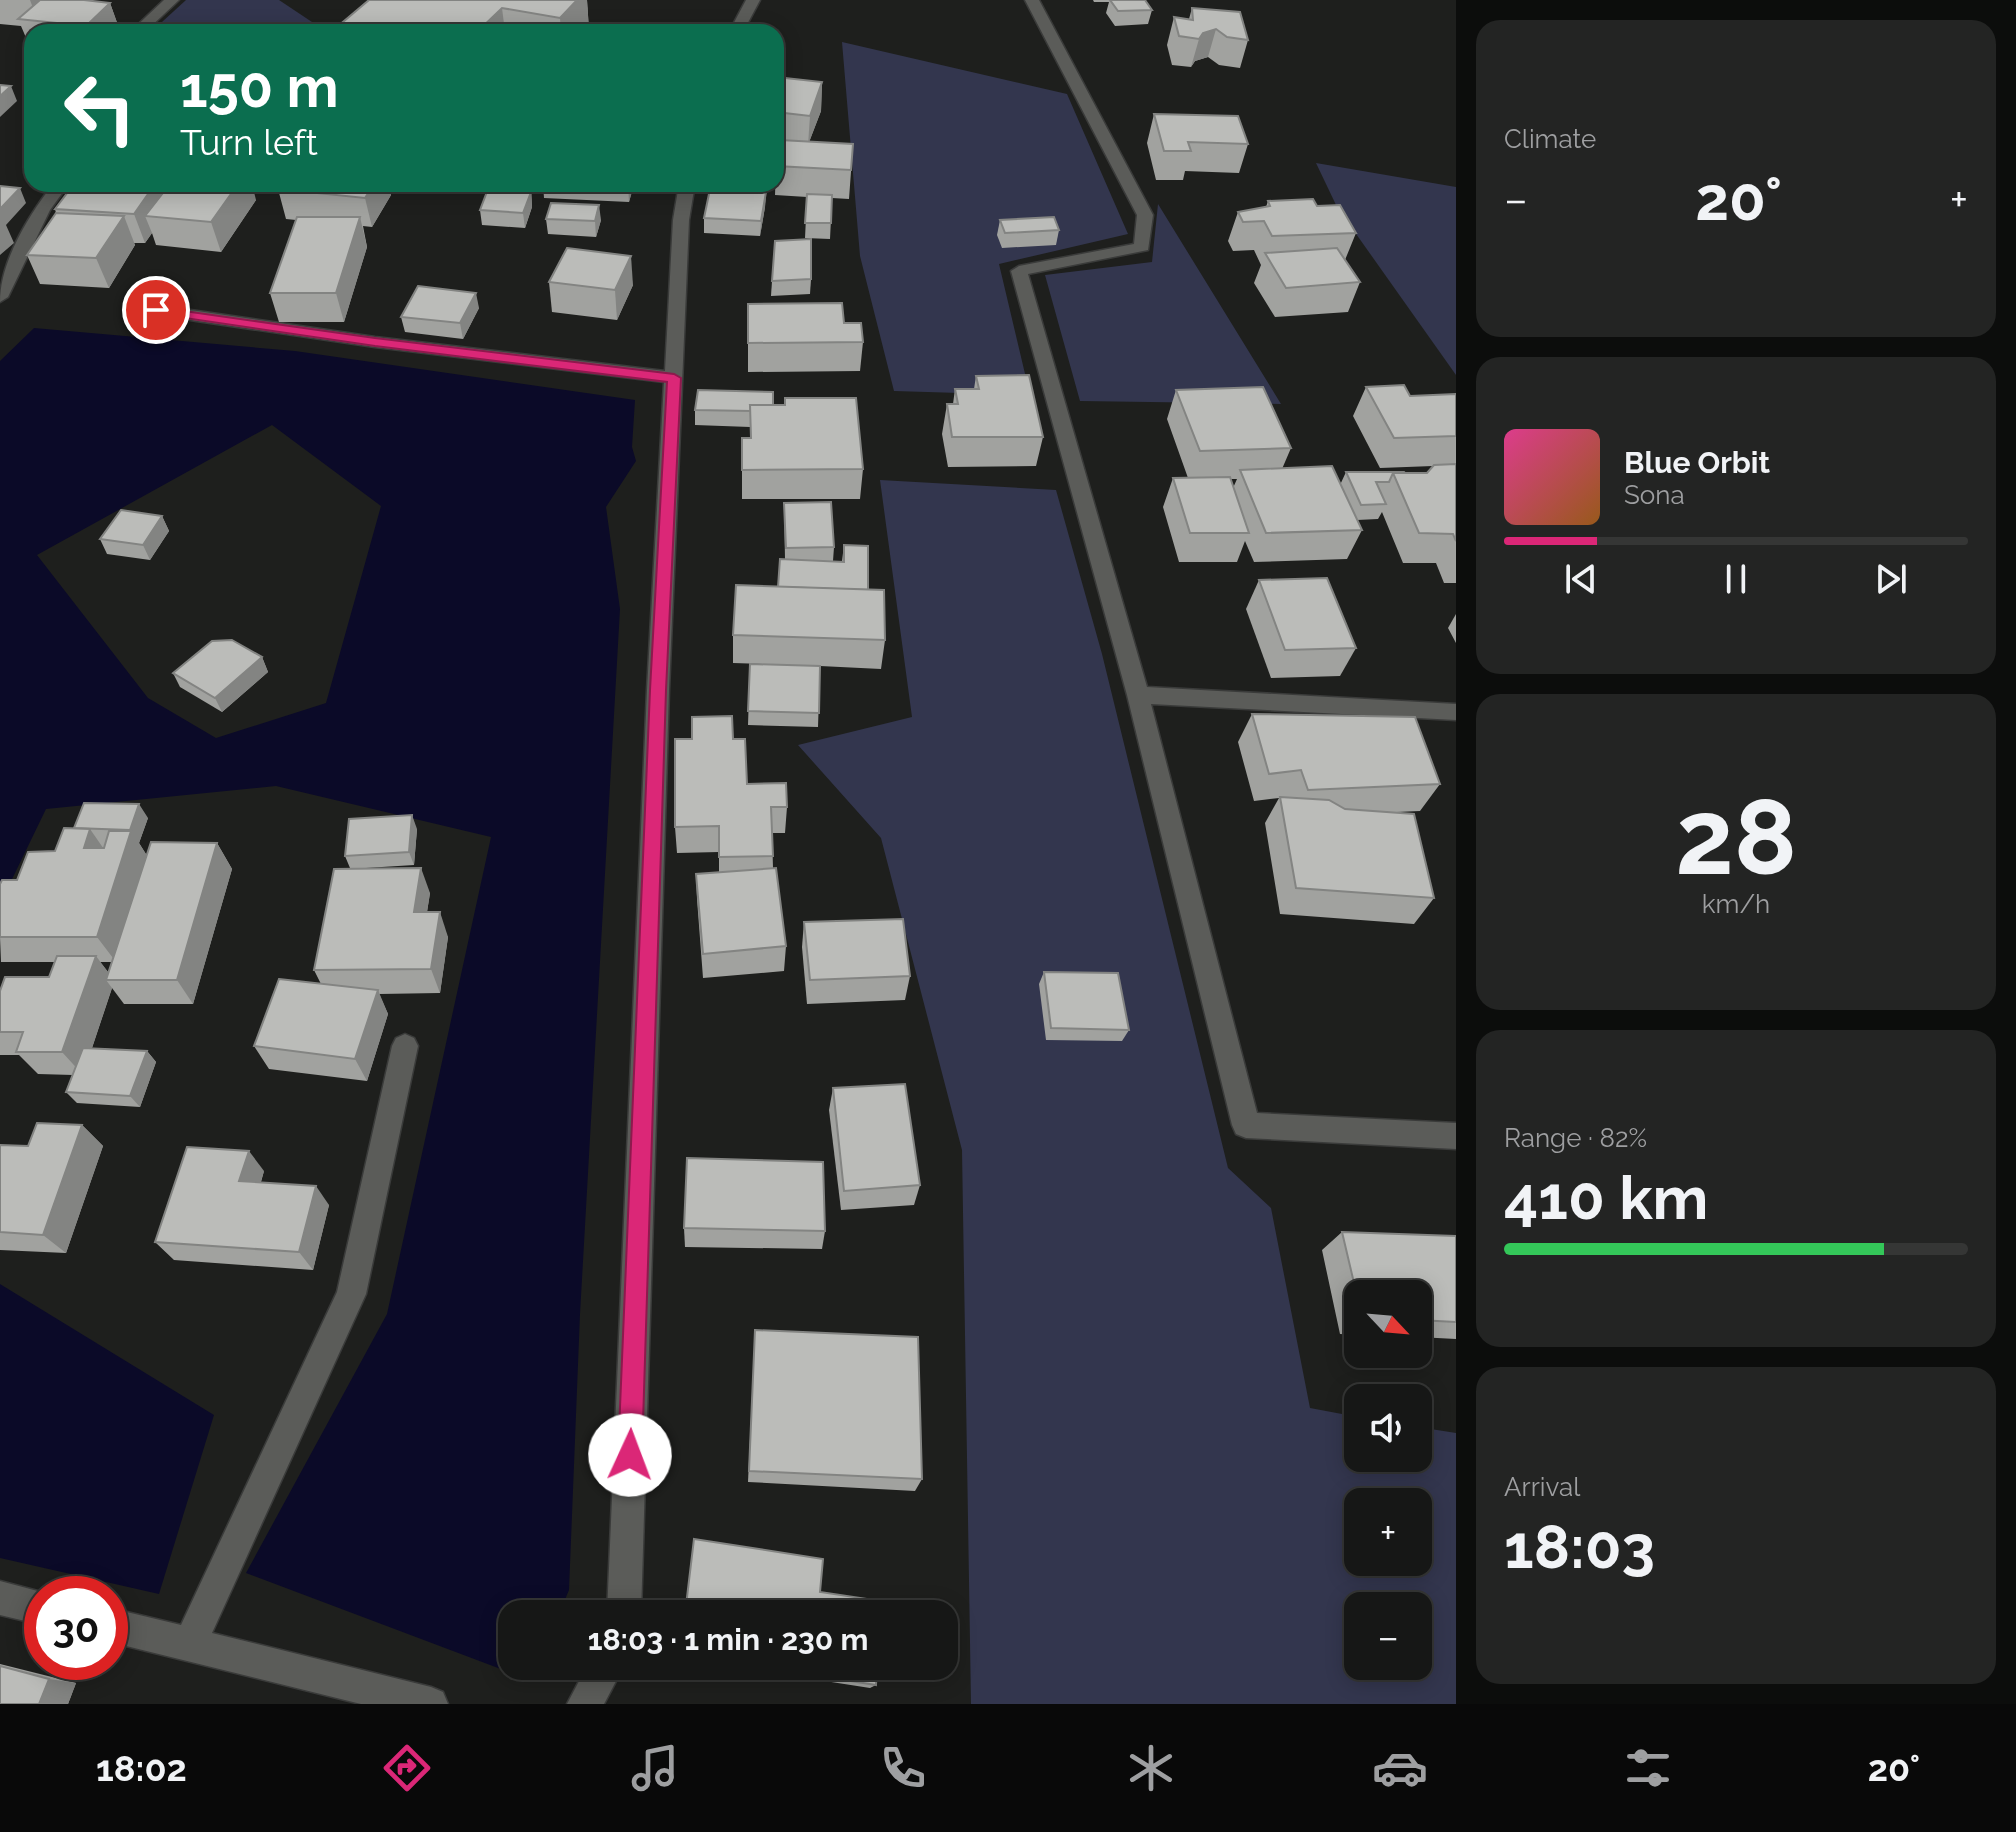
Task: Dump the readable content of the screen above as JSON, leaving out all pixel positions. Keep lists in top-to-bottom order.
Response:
{
  "north": "bottom right",
  "page": {
    "tile": [
      "Climate",
      ["28", "km/h"],
      ["Range · 82%", "410 km"],
      ["Arrival", "18:03"]
    ],
    "turn": ["150 m", "Turn left"],
    "heat": ["−", "20°", "+"],
    "song": ["Blue Orbit", "Sona"],
    "map_buttons": ["+", "−"],
    "limit": "30",
    "trip": "18:03 · 1 min · 230 m",
    "tabs": ["18:02", "20°"]
  }
}
